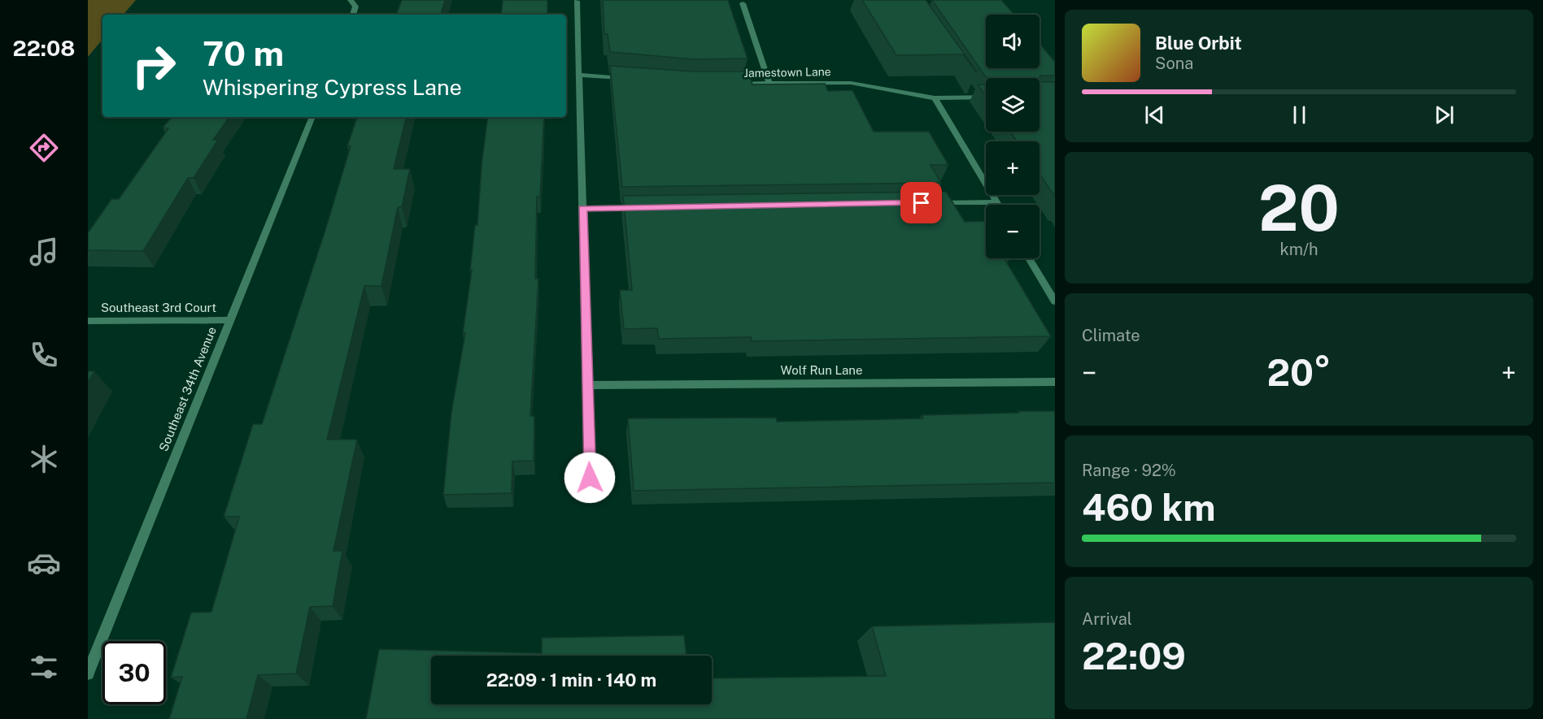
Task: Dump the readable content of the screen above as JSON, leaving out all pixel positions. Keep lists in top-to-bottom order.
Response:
{
  "streets": {
    "street": [
      "Jamestown Lane",
      "Southeast 3rd Court",
      "Wolf Run Lane",
      "Southeast 34th Avenue"
    ]
  },
  "crossings": [
    ["Southeast 3rd Court", "Southeast 34th Avenue"]
  ],
  "page": {
    "tabs": "22:08",
    "map_buttons": ["+", "−"],
    "turn": ["70 m", "Whispering Cypress Lane"],
    "song": ["Blue Orbit", "Sona"],
    "tile": [
      ["20", "km/h"],
      "Climate",
      ["Range · 92%", "460 km"],
      ["Arrival", "22:09"]
    ],
    "heat": ["−", "20°", "+"],
    "limit": "30",
    "trip": "22:09 · 1 min · 140 m"
  }
}
